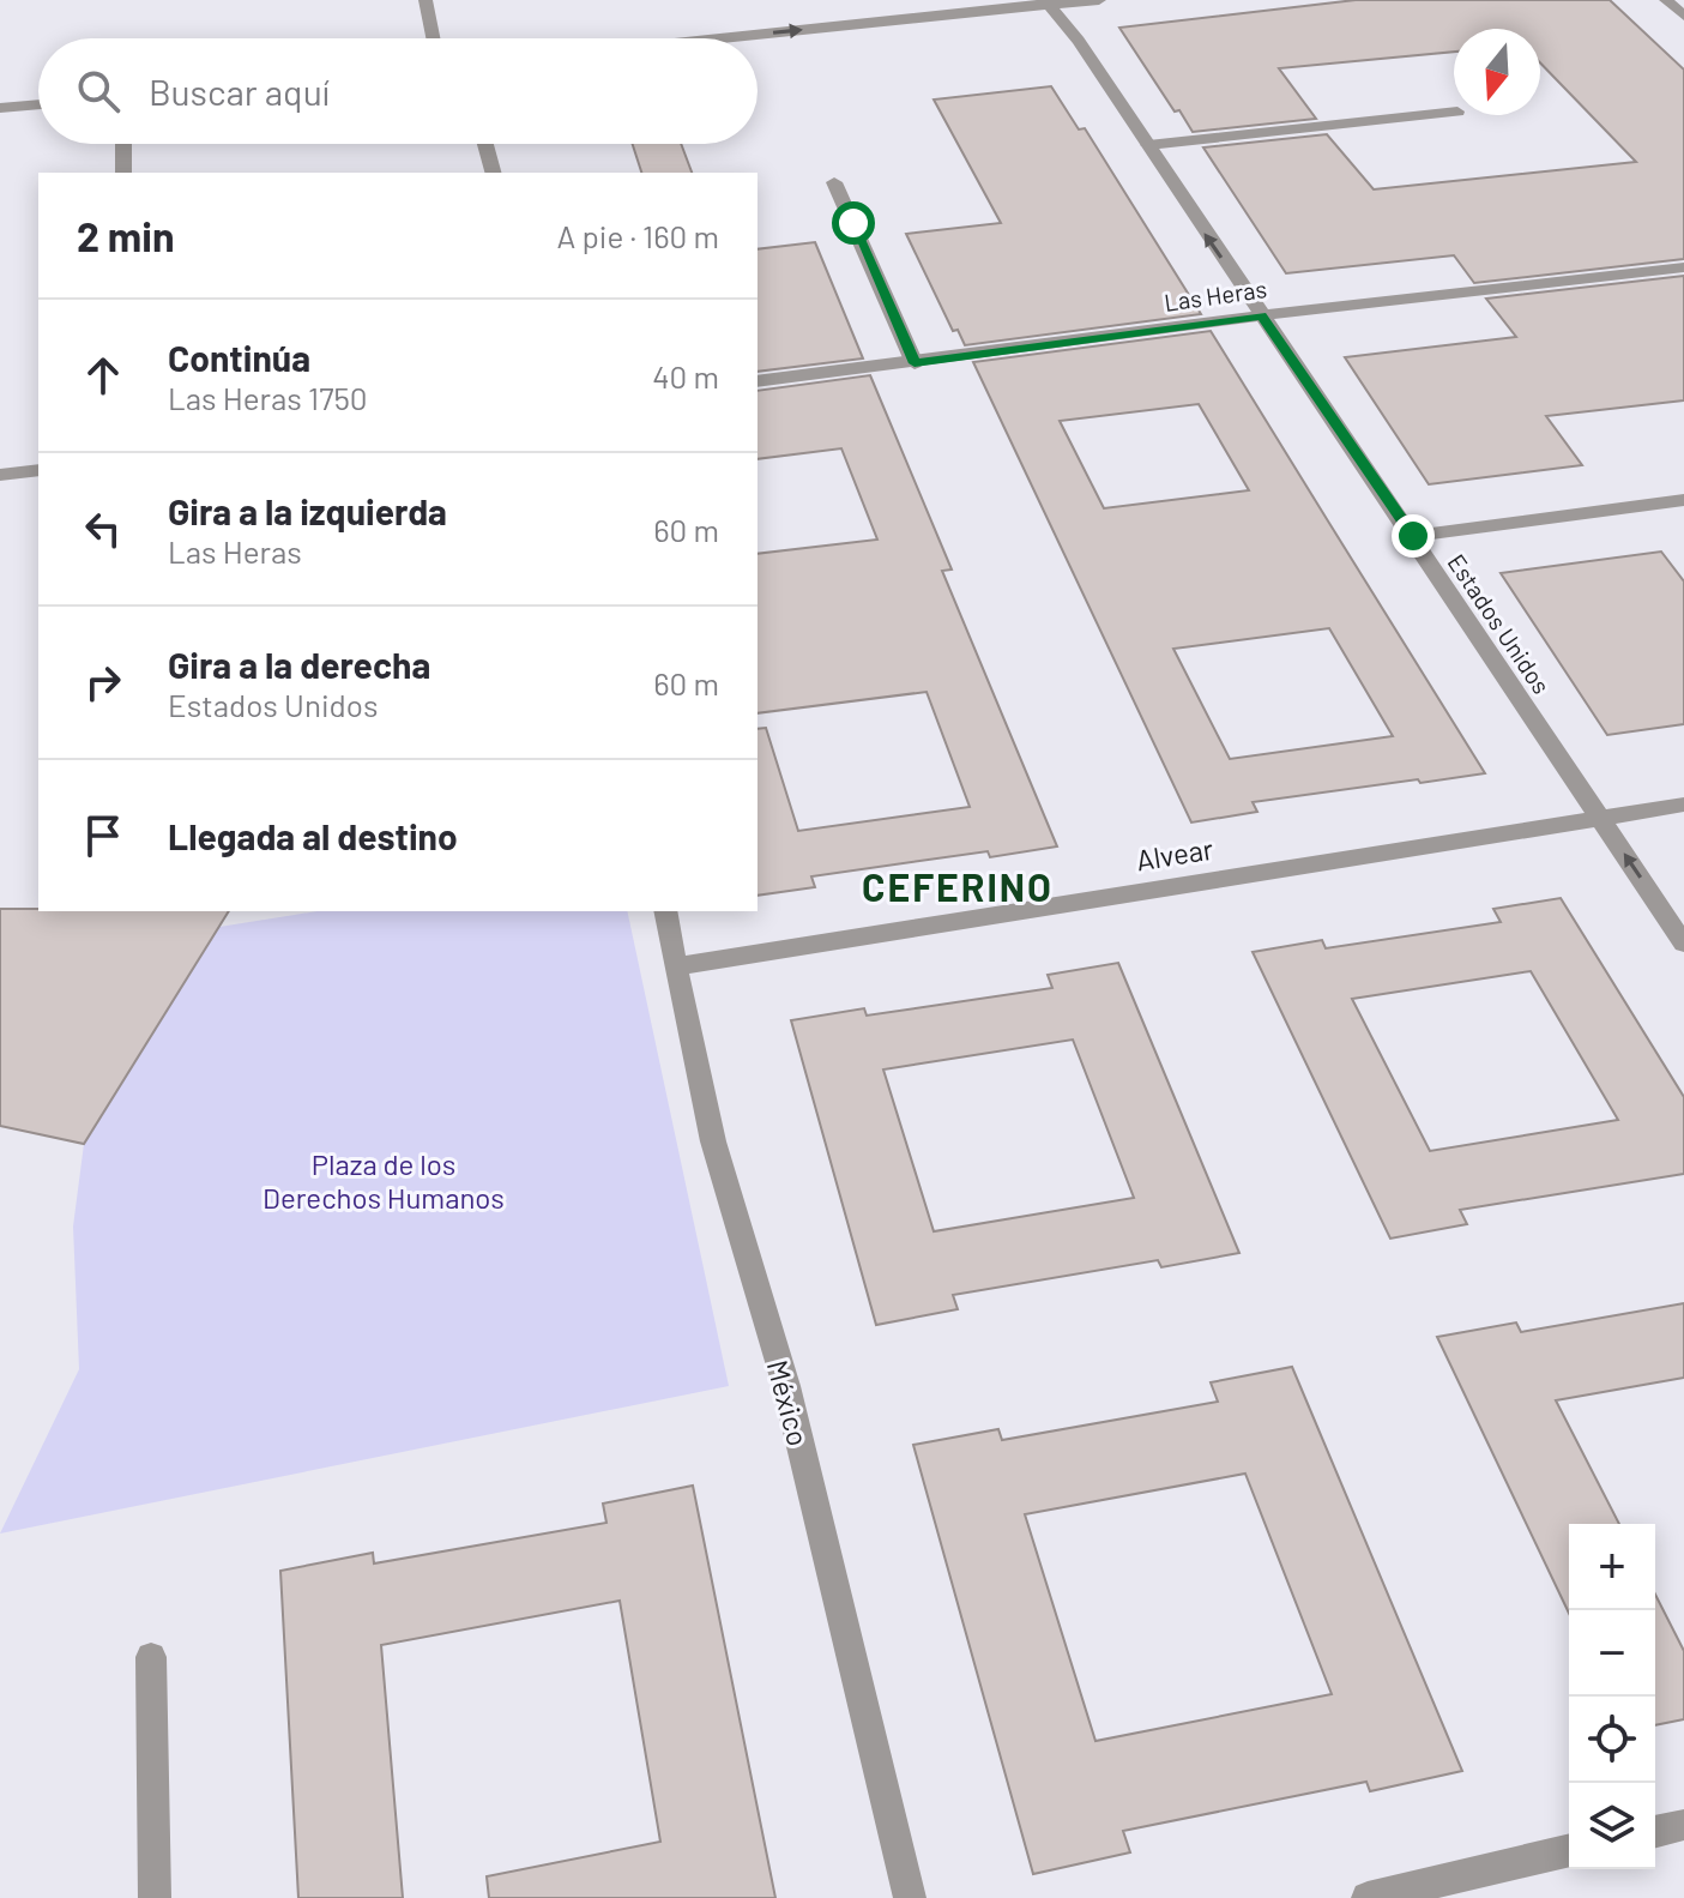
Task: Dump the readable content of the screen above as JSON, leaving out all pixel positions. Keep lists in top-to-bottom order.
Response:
{
  "streets": {
    "street": [
      "Las Heras",
      "Estados Unidos",
      "Alvear",
      "México"
    ]
  },
  "crossings": [
    ["Las Heras", "Estados Unidos"],
    ["Estados Unidos", "Alvear"],
    ["Alvear", "México"]
  ],
  "districts": ["CEFERINO"],
  "parks": ["Plaza de los Derechos Humanos"],
  "north": "bottom",
  "page": {
    "search": "Buscar aquí",
    "heading": ["2 min", "A pie · 160 m"],
    "list": [
      ["Continúa", "Las Heras 1750", "40 m"],
      ["Gira a la izquierda", "Las Heras", "60 m"],
      ["Gira a la derecha", "Estados Unidos", "60 m"],
      "Llegada al destino"
    ],
    "map_buttons": ["+", "−"]
  }
}
